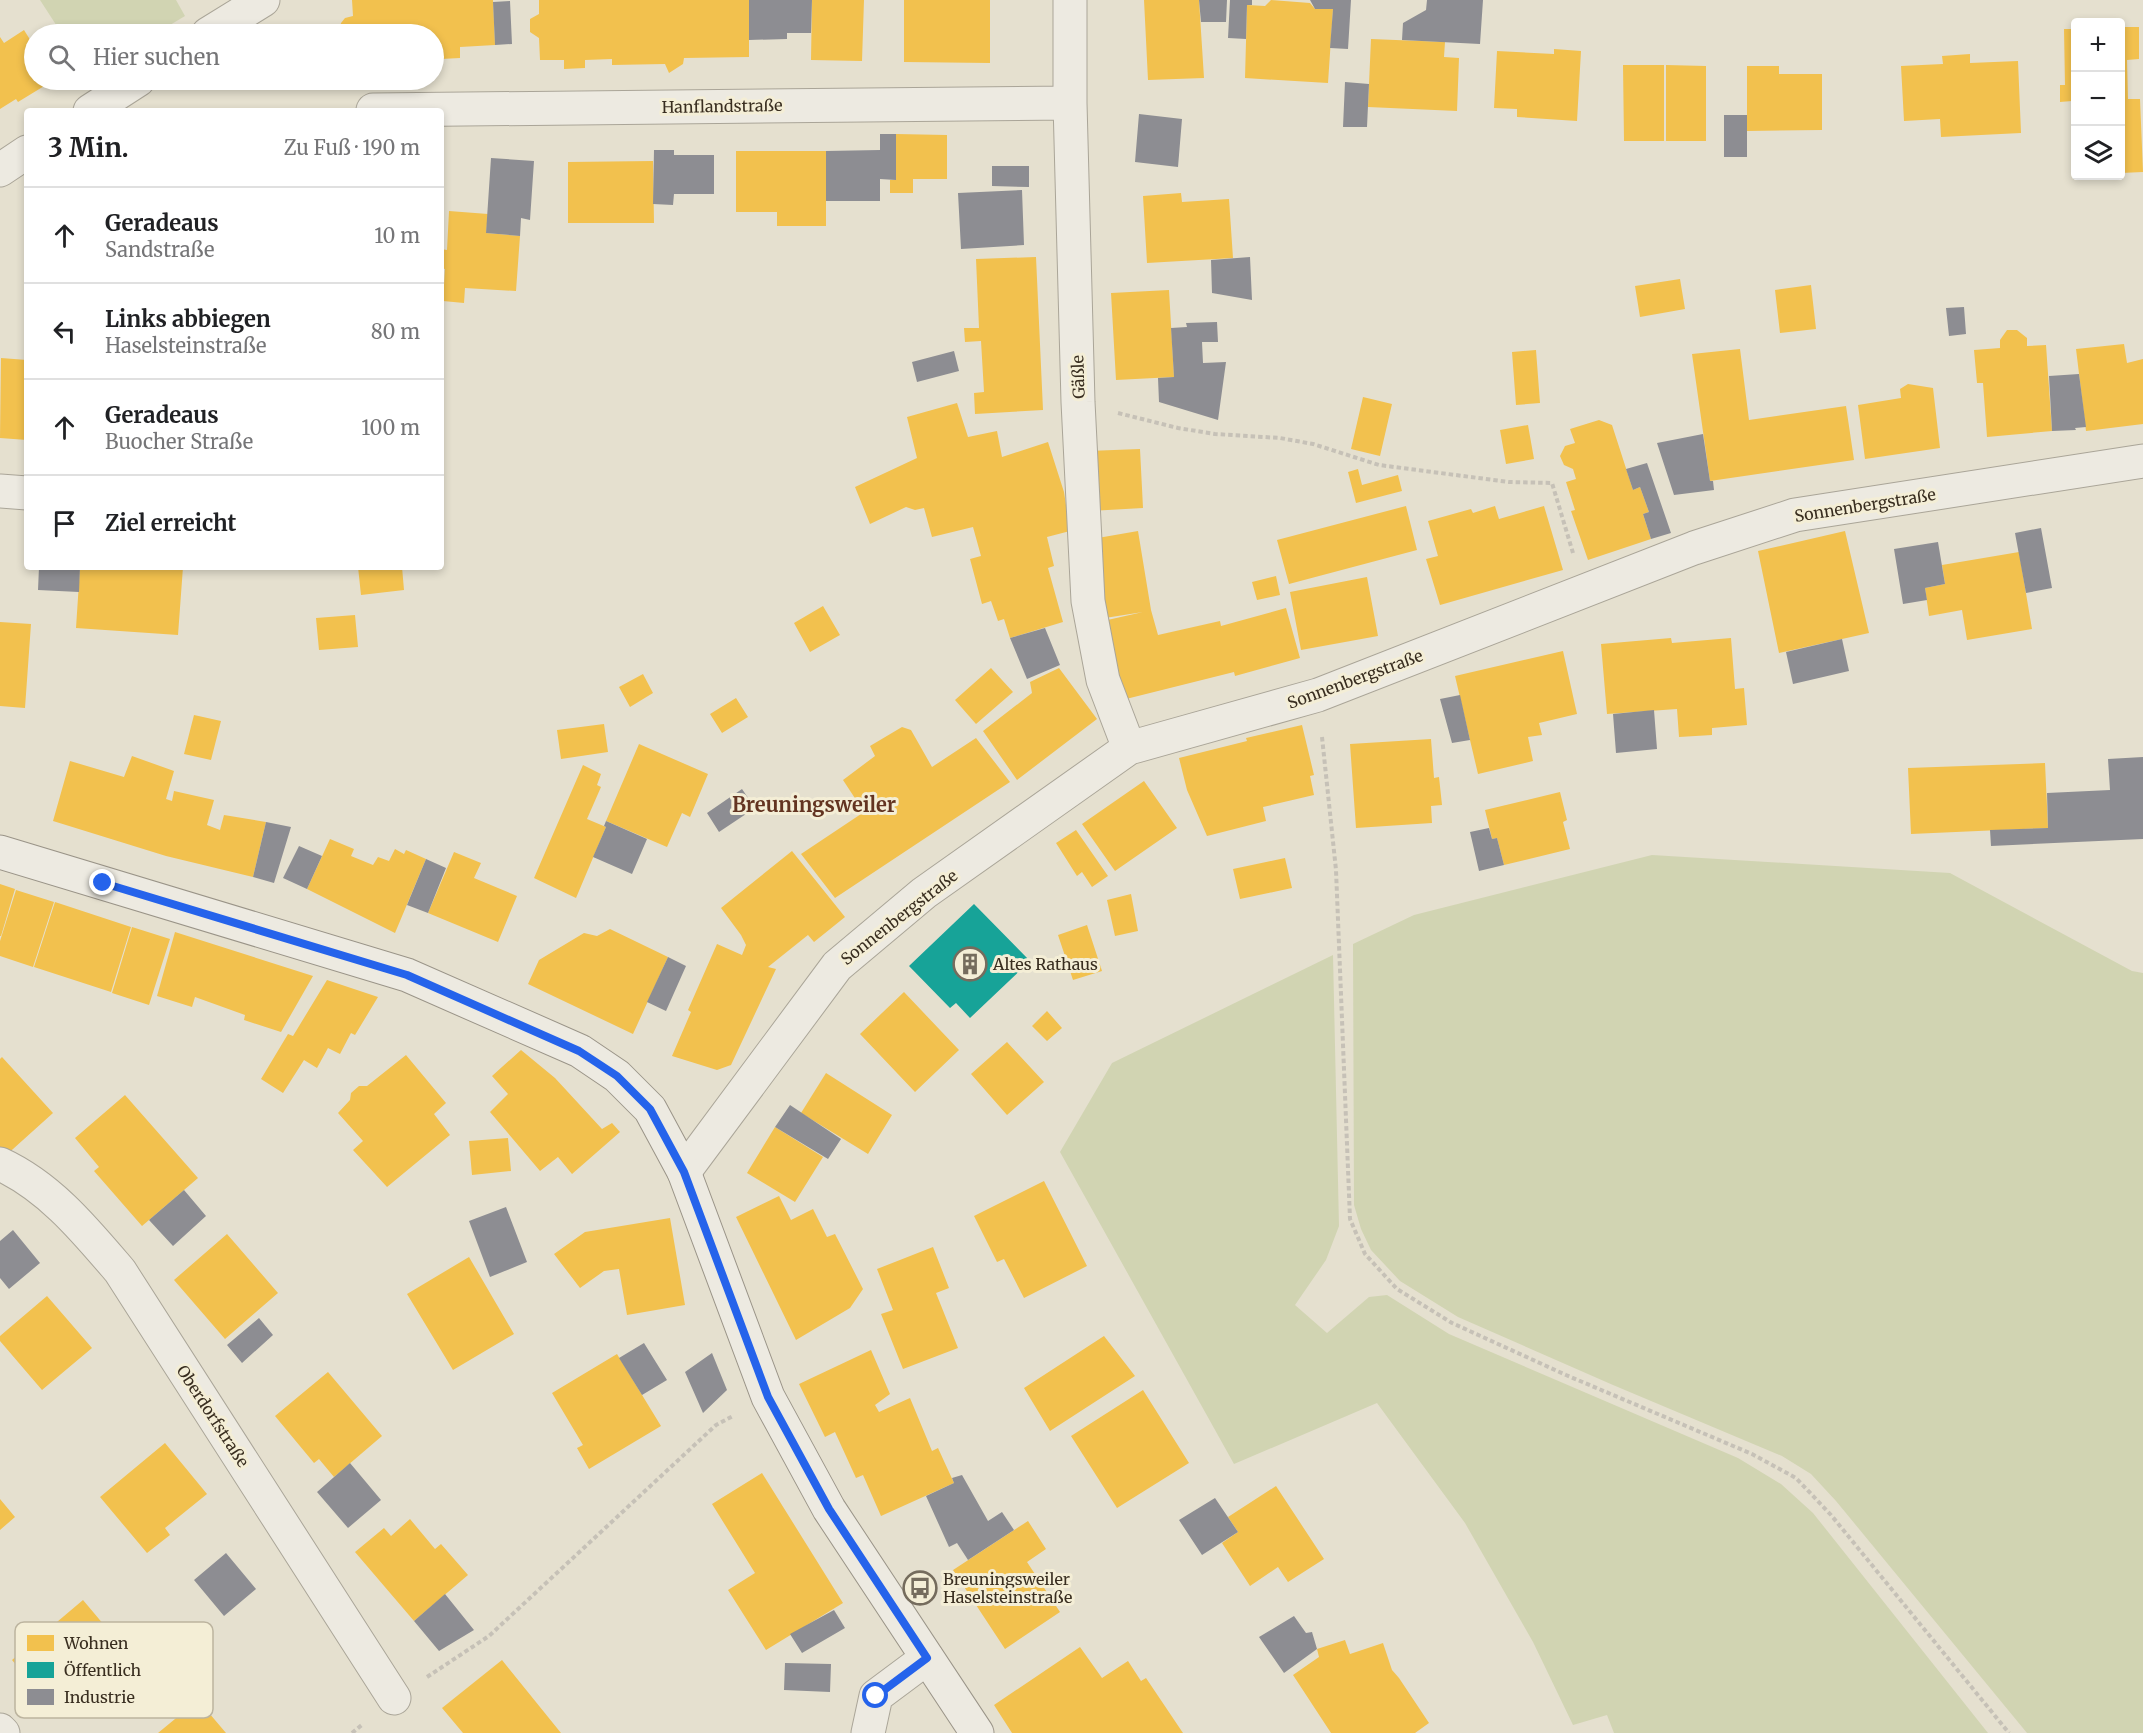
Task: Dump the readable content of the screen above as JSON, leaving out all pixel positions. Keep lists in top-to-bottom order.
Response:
{
  "streets": {
    "street": [
      "Hanflandstraße",
      "Gäßle",
      "Sonnenbergstraße",
      "Oberdorfstraße"
    ]
  },
  "crossings": [
    ["Hanflandstraße", "Gäßle"],
    ["Gäßle", "Sonnenbergstraße"]
  ],
  "districts": ["Breuningsweiler"],
  "places": {
    "building": ["Altes Rathaus"],
    "bus stop": ["Breuningsweiler Haselsteinstraße"]
  },
  "legend": ["Wohnen", "Öffentlich", "Industrie"],
  "page": {
    "map_buttons": ["+", "−"],
    "search": "Hier suchen",
    "heading": ["3 Min.", "Zu Fuß · 190 m"],
    "list": [
      ["Geradeaus", "Sandstraße", "10 m"],
      ["Links abbiegen", "Haselsteinstraße", "80 m"],
      ["Geradeaus", "Buocher Straße", "100 m"],
      "Ziel erreicht"
    ]
  }
}
